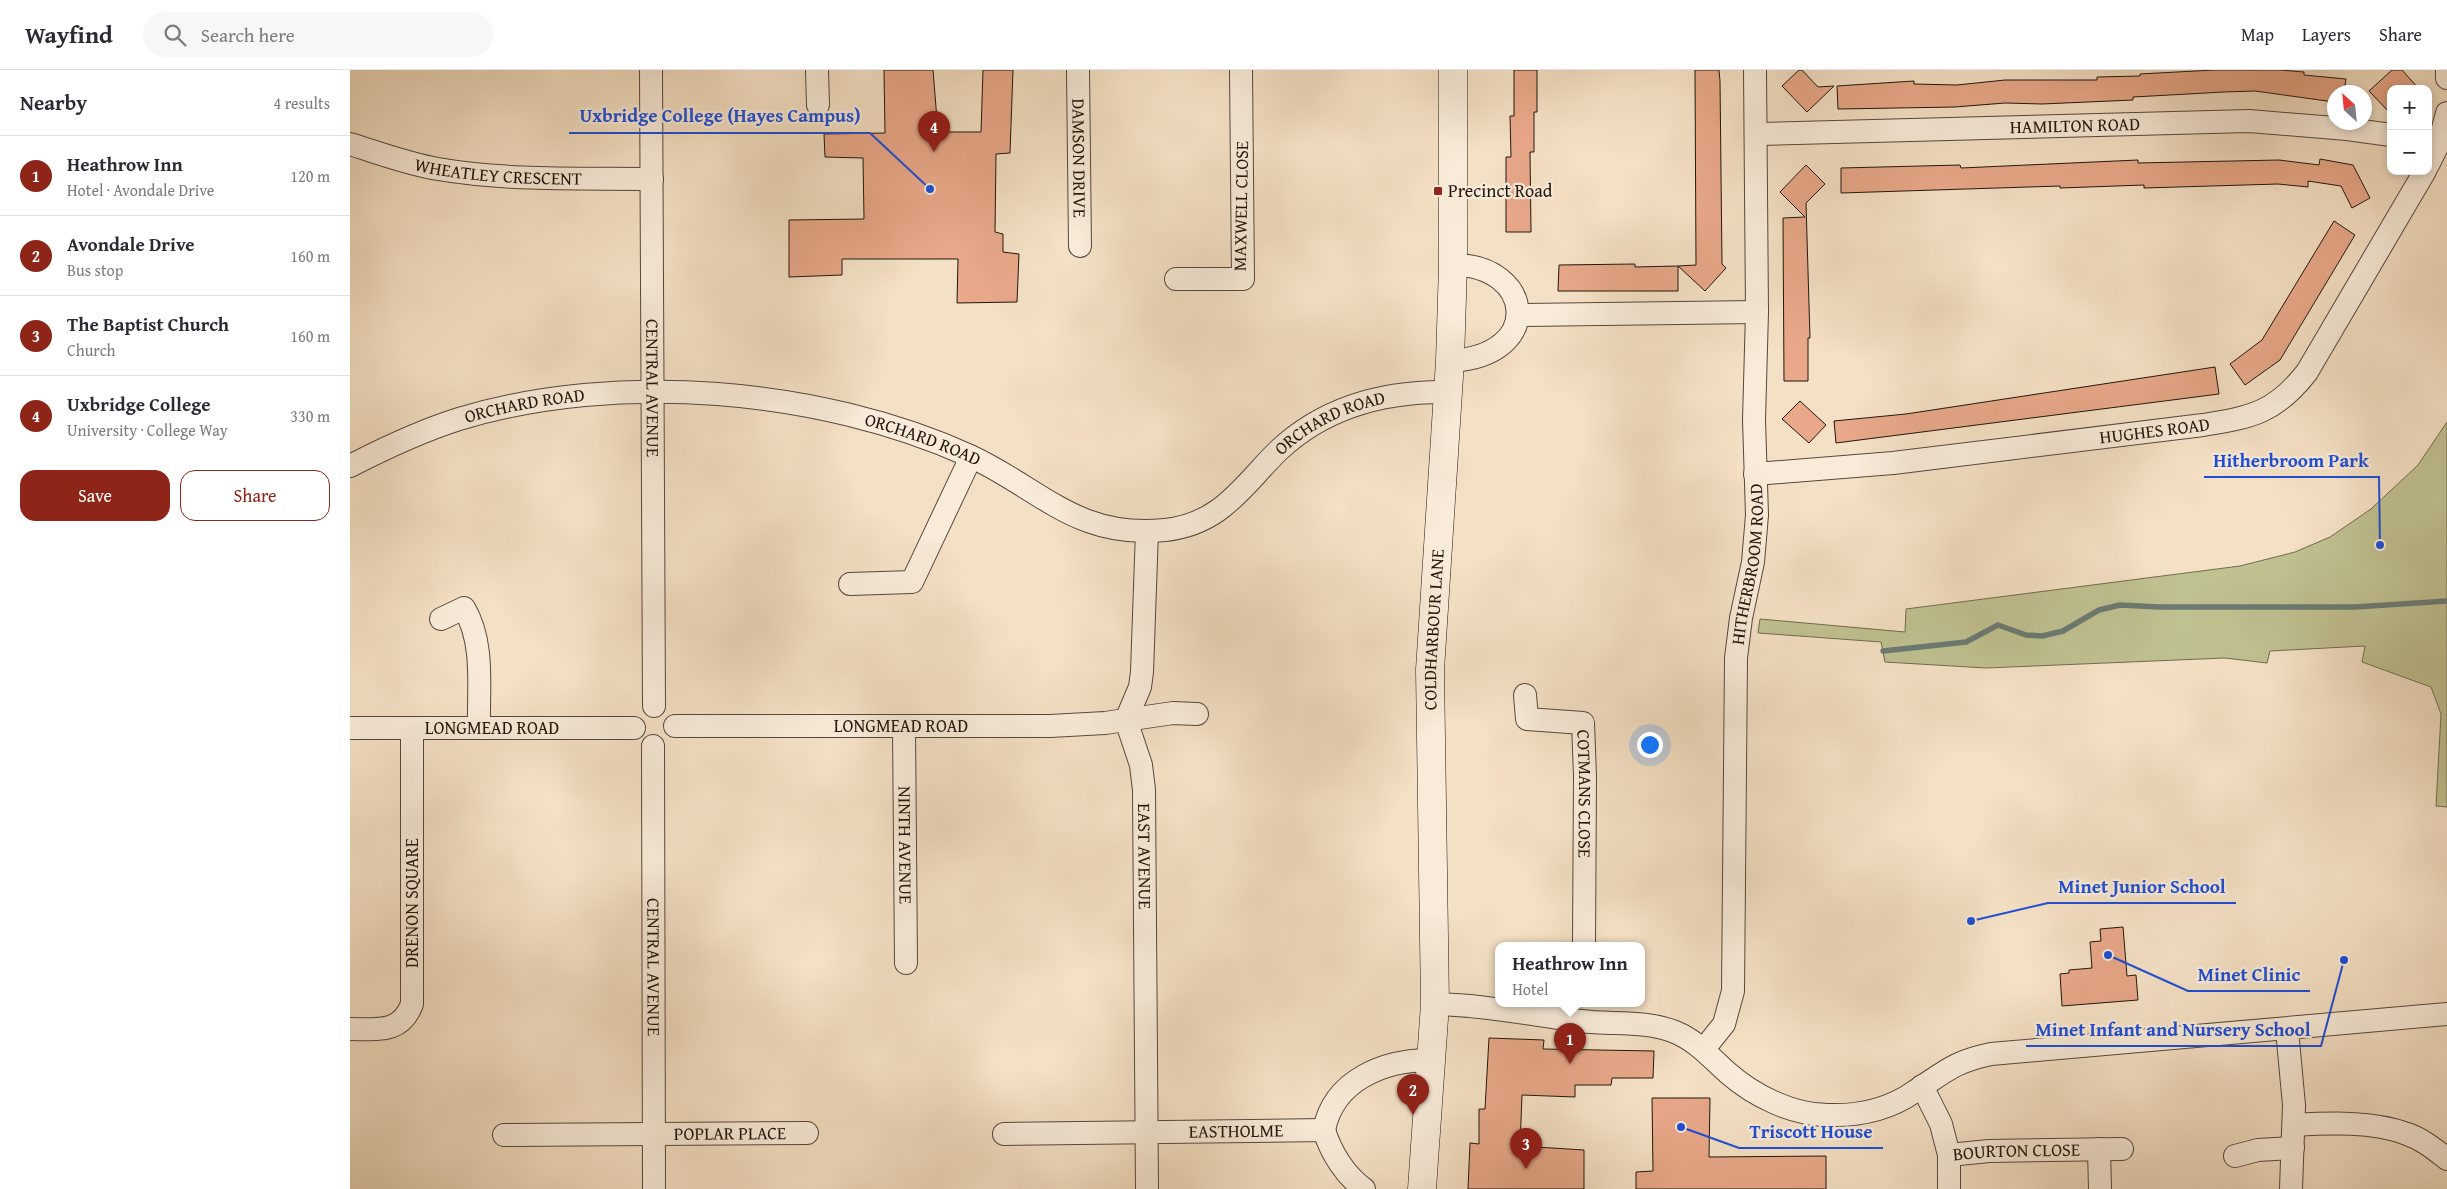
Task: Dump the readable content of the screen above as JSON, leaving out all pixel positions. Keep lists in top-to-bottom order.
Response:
{
  "streets": {
    "street": [
      "HAMILTON ROAD",
      "DAMSON DRIVE",
      "WHEATLEY CRESCENT",
      "MAXWELL CLOSE",
      "CENTRAL AVENUE",
      "ORCHARD ROAD",
      "HUGHES ROAD",
      "HITHERBROOM ROAD",
      "COLDHARBOUR LANE",
      "LONGMEAD ROAD",
      "COTMANS CLOSE",
      "NINTH AVENUE",
      "EAST AVENUE",
      "DRENON SQUARE",
      "EASTHOLME",
      "POPLAR PLACE",
      "BOURTON CLOSE"
    ]
  },
  "crossings": [
    ["HAMILTON ROAD", "HITHERBROOM ROAD"],
    ["WHEATLEY CRESCENT", "CENTRAL AVENUE"],
    ["CENTRAL AVENUE", "ORCHARD ROAD"],
    ["CENTRAL AVENUE", "LONGMEAD ROAD"],
    ["CENTRAL AVENUE", "POPLAR PLACE"],
    ["ORCHARD ROAD", "COLDHARBOUR LANE"],
    ["HUGHES ROAD", "HITHERBROOM ROAD"],
    ["LONGMEAD ROAD", "NINTH AVENUE"],
    ["LONGMEAD ROAD", "EAST AVENUE"],
    ["LONGMEAD ROAD", "DRENON SQUARE"],
    ["EAST AVENUE", "EASTHOLME"]
  ],
  "places": {
    "other": [
      "Uxbridge College (Hayes Campus)",
      "Hitherbroom Park",
      "Minet Junior School",
      "Minet Clinic",
      "Minet Infant and Nursery School",
      "Triscott House"
    ],
    "transit": ["Precinct Road"]
  },
  "north": "top left",
  "page": {
    "header": "Wayfind",
    "search": "Search here",
    "nav": ["Map", "Layers", "Share"],
    "heading": ["Nearby", "4 results"],
    "map_buttons": ["+", "−"],
    "pins": [
      "4",
      "1",
      "2",
      "3"
    ],
    "list": [
      {
        "mark": "1",
        "name": "Heathrow Inn",
        "note": "Hotel · Avondale Drive",
        "value": "120 m"
      },
      {
        "mark": "2",
        "name": "Avondale Drive",
        "note": "Bus stop",
        "value": "160 m"
      },
      {
        "mark": "3",
        "name": "The Baptist Church",
        "note": "Church",
        "value": "160 m"
      },
      {
        "mark": "4",
        "name": "Uxbridge College",
        "note": "University · College Way",
        "value": "330 m"
      }
    ],
    "buttons": ["Save", "Share"],
    "popup": ["Heathrow Inn", "Hotel"]
  }
}
